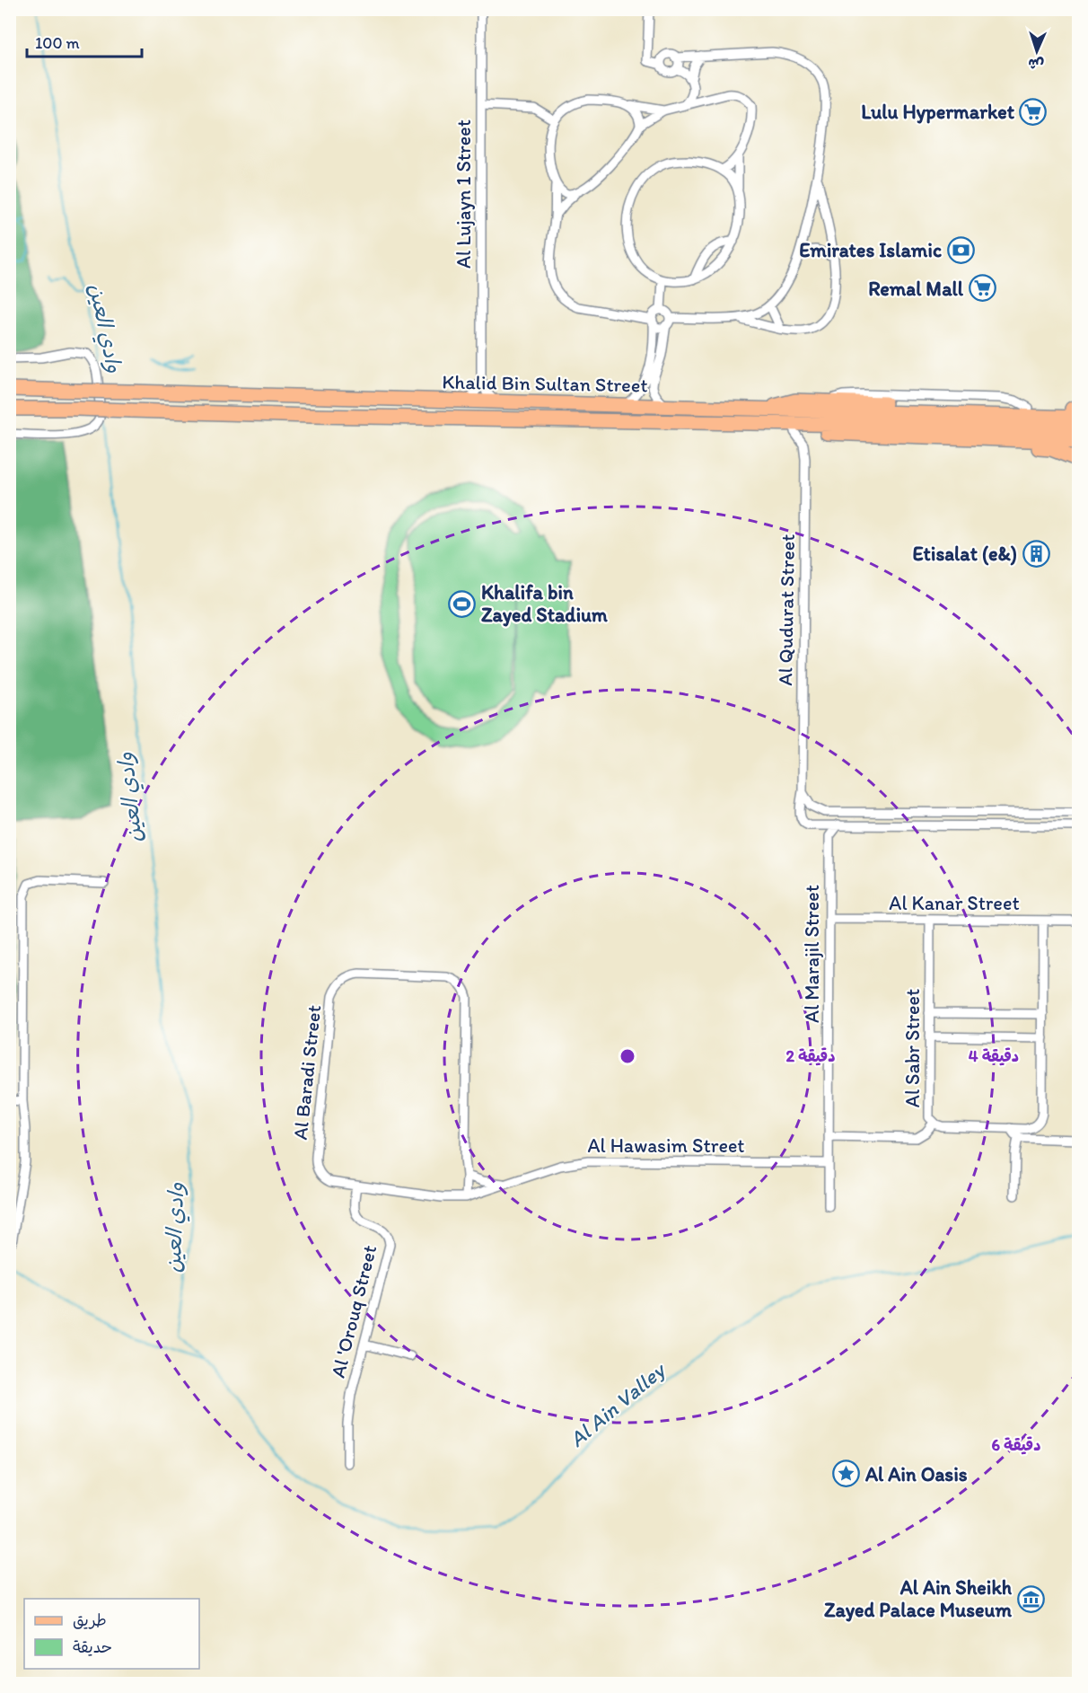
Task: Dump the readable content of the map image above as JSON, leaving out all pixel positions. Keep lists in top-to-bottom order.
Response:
{
  "streets": {
    "main road": ["Khalid Bin Sultan Street"],
    "street": [
      "Al Lujayn 1 Street",
      "Al Qudurat Street",
      "Al Kanar Street",
      "Al Marajil Street",
      "Al Sabr Street",
      "Al Baradi Street",
      "Al Hawasim Street",
      "Al 'Orouq Street"
    ]
  },
  "crossings": [
    ["Al Kanar Street", "Al Marajil Street"],
    ["Al Kanar Street", "Al Sabr Street"],
    ["Al Marajil Street", "Al Hawasim Street"],
    ["Al Baradi Street", "Al Hawasim Street"],
    ["Al Baradi Street", "Al 'Orouq Street"]
  ],
  "water": ["وادي العين", "Al Ain Valley"],
  "places": {
    "supermarket": ["Lulu Hypermarket", "Remal Mall"],
    "bank": ["Emirates Islamic"],
    "building": ["Etisalat (e&)"],
    "sports": ["Khalifa bin Zayed Stadium"],
    "place": ["Al Ain Oasis"],
    "museum": ["Al Ain Sheikh Zayed Palace Museum"]
  },
  "legend": ["طريق", "حديقة"],
  "scale_bar": "100 m",
  "north": "bottom",
  "rings": ["2 دقيقة", "4 دقيقة", "6 دقيقة"]
}
